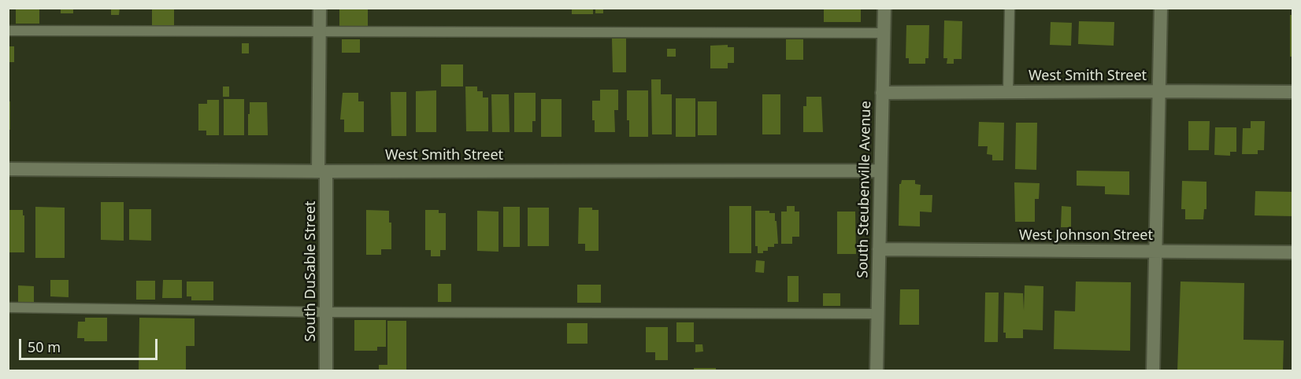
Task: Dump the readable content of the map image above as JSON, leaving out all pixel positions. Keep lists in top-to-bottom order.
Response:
{
  "streets": {
    "street": [
      "West Smith Street",
      "South Steubenville Avenue",
      "West Johnson Street",
      "South DuSable Street"
    ]
  },
  "crossings": [
    ["West Smith Street", "South Steubenville Avenue"],
    ["West Smith Street", "South DuSable Street"],
    ["South Steubenville Avenue", "West Johnson Street"]
  ],
  "scale_bar": "50 m"
}
